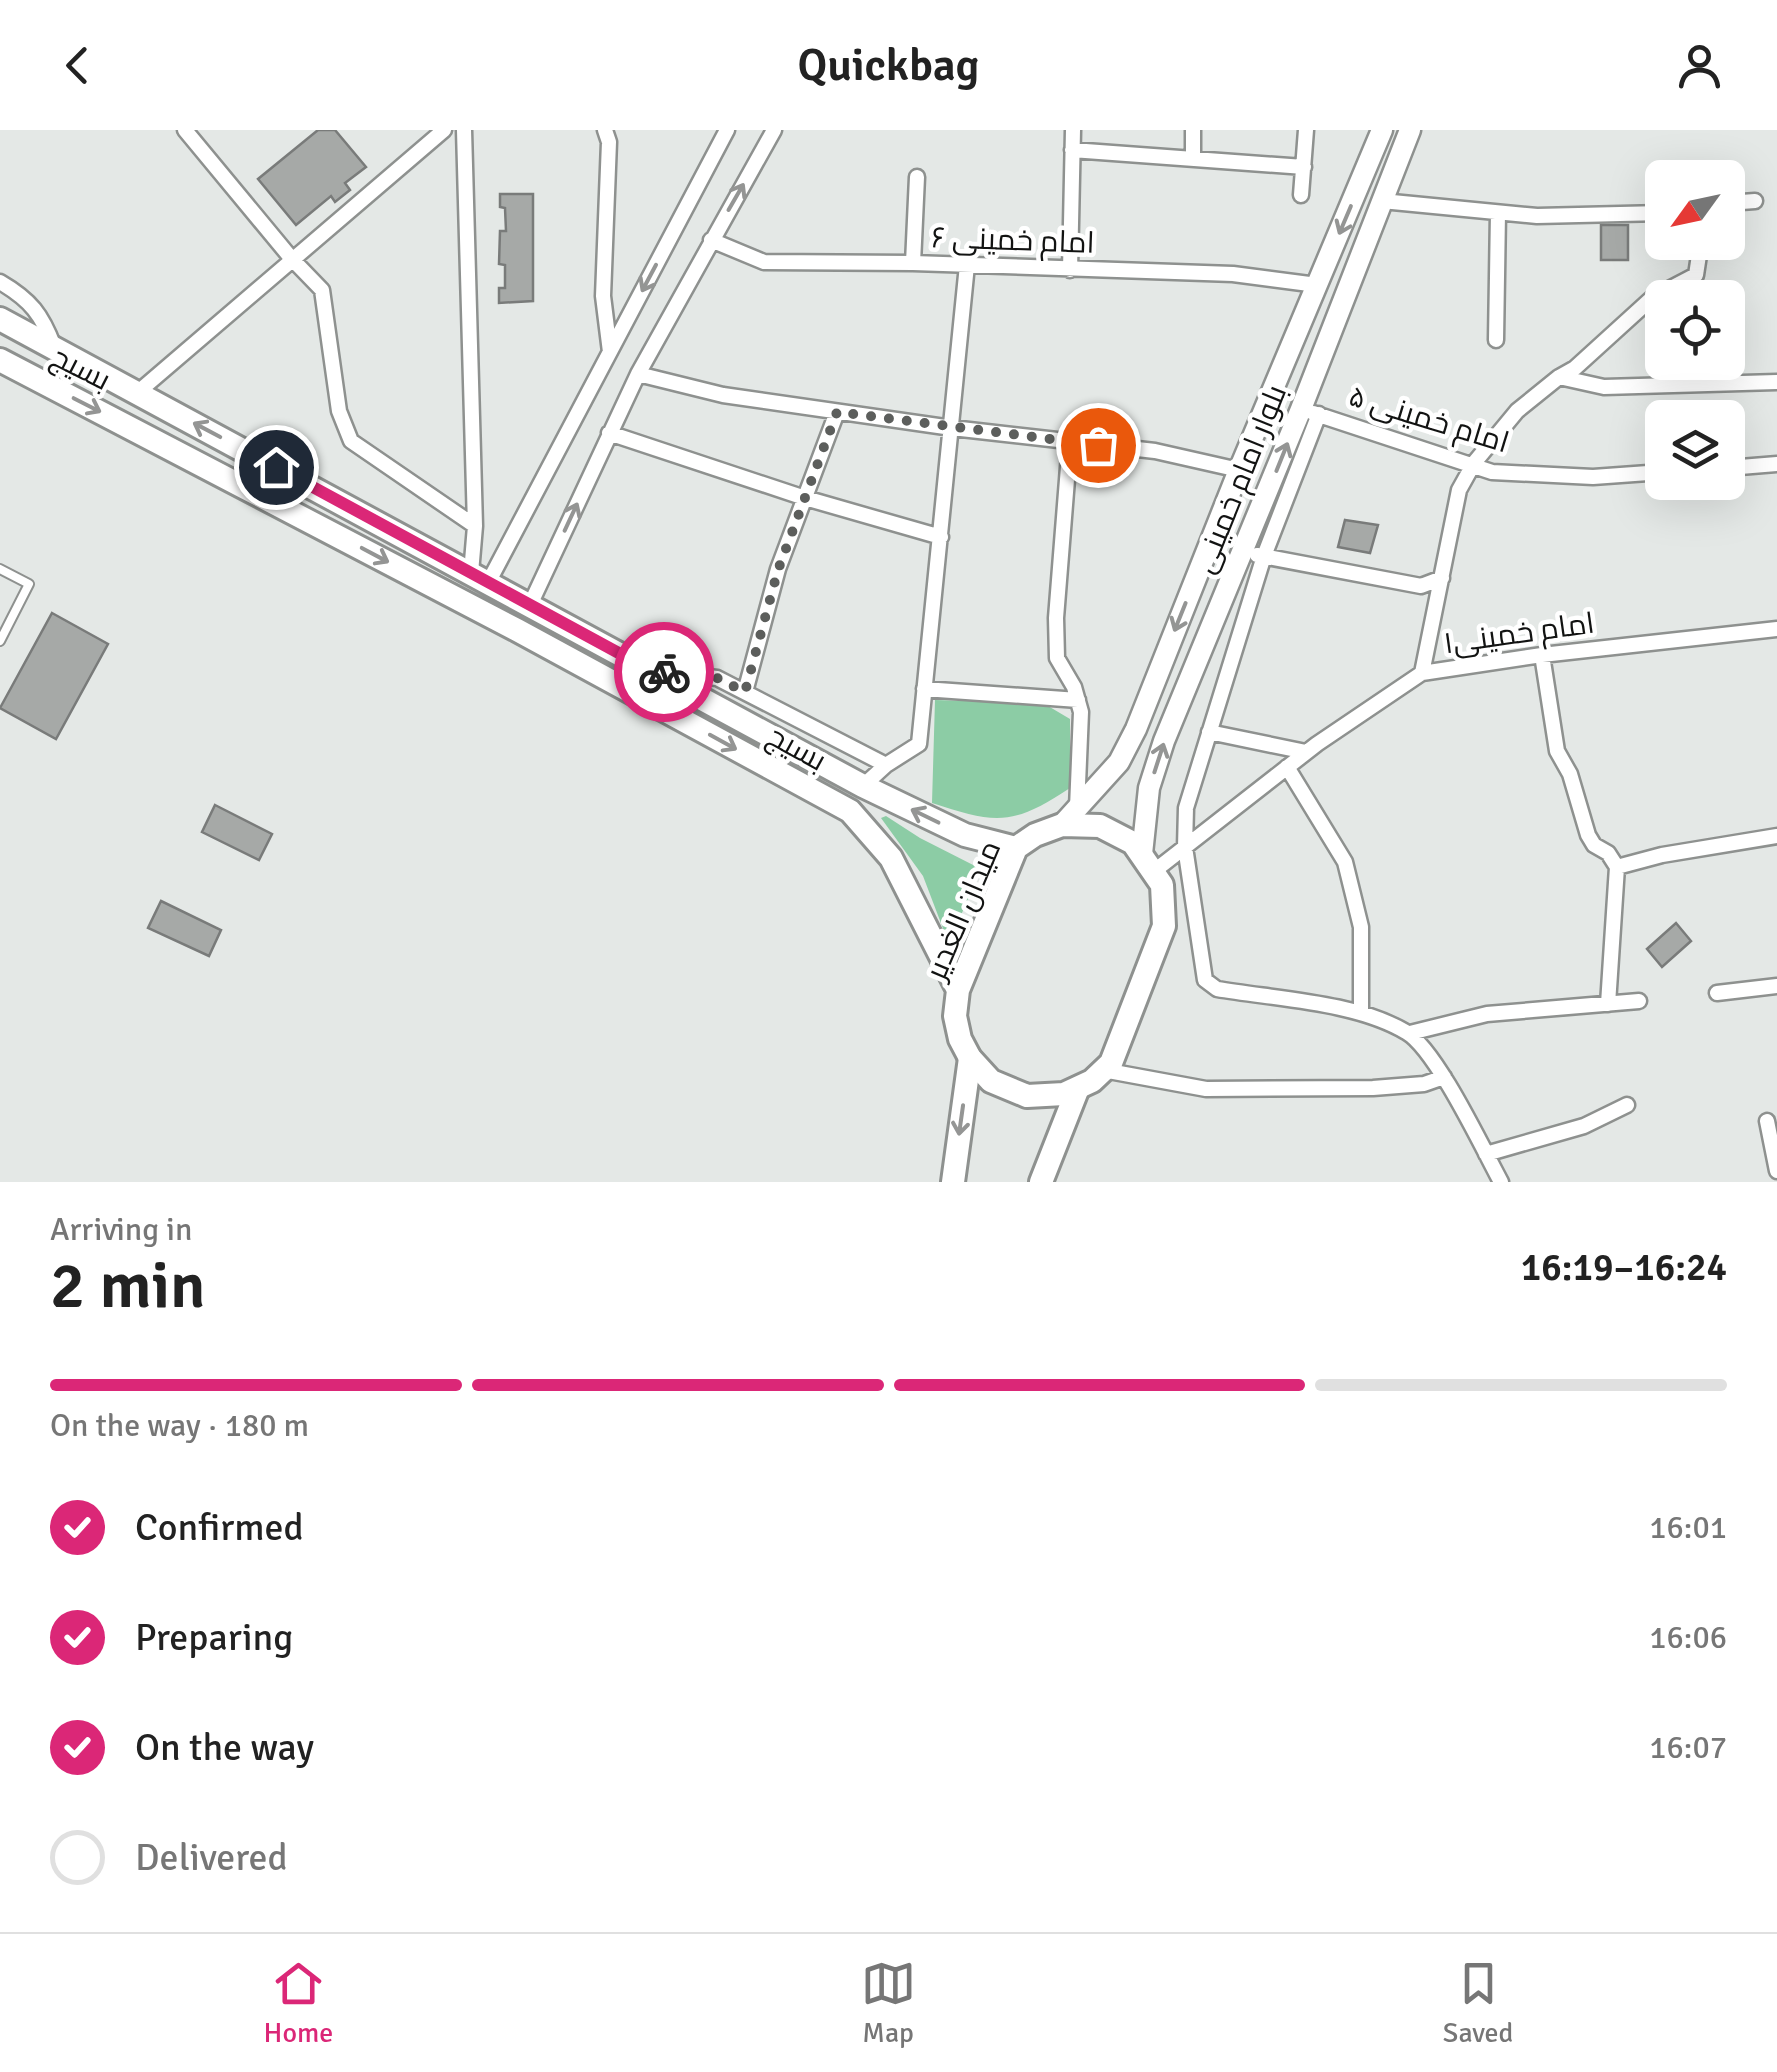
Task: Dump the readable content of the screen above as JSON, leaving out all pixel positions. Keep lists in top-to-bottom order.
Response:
{
  "streets": {
    "main road": ["بسیج", "بلوار امام خمینی", "میدان الغدیر"],
    "street": ["امام خمینی ۶", "امام خمینی ۵", "امام خمینی۱"]
  },
  "crossings": [
    ["امام خمینی ۶", "بلوار امام خمینی"],
    ["بسیج", "بلوار امام خمینی"],
    ["بسیج", "امام خمینی۱"],
    ["بسیج", "میدان الغدیر"],
    ["امام خمینی ۵", "بلوار امام خمینی"],
    ["بلوار امام خمینی", "امام خمینی۱"],
    ["بلوار امام خمینی", "میدان الغدیر"],
    ["امام خمینی۱", "میدان الغدیر"]
  ],
  "north": "bottom left",
  "page": {
    "header": "Quickbag",
    "heading": ["2 min", "Arriving in", "16:19–16:24"],
    "bar": "On the way · 180 m",
    "list": [
      ["Confirmed", "16:01"],
      ["Preparing", "16:06"],
      ["On the way", "16:07"],
      "Delivered"
    ],
    "tabs": ["Home", "Map", "Saved"]
  }
}
